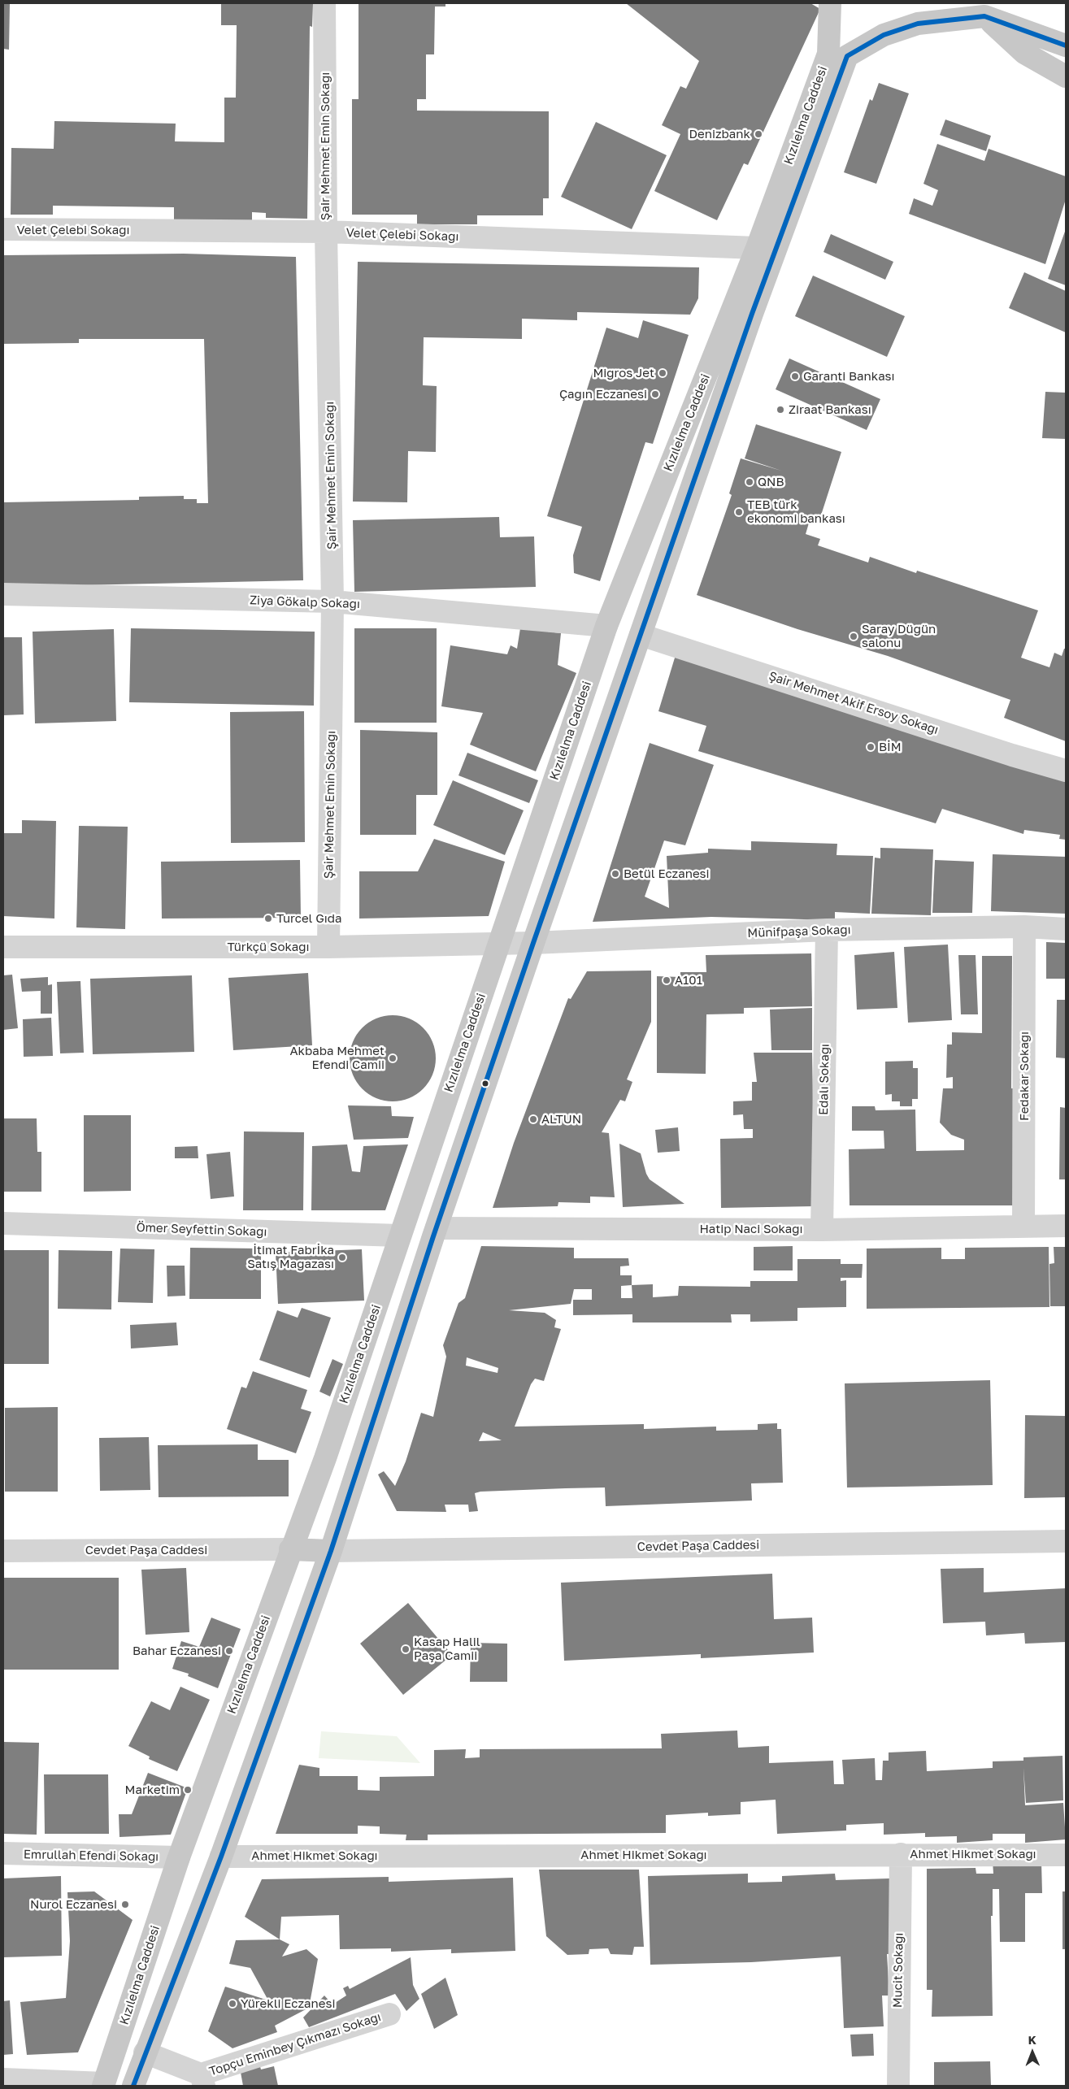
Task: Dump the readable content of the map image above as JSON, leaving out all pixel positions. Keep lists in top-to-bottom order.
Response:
{
  "streets": {
    "main road": ["Kızılelma Caddesi"],
    "street": [
      "Şair Mehmet Emin Sokağı",
      "Velet Çelebi Sokağı",
      "Ziya Gökalp Sokağı",
      "Şair Mehmet Akif Ersoy Sokağı",
      "Münifpaşa Sokağı",
      "Türkçü Sokağı",
      "Fedakar Sokağı",
      "Edalı Sokağı",
      "Hatip Naci Sokağı",
      "Ömer Seyfettin Sokağı",
      "Cevdet Paşa Caddesi",
      "Ahmet Hikmet Sokağı",
      "Emrullah Efendi Sokağı",
      "Mucit Sokağı",
      "Topçu Eminbey Çıkmazı Sokağı"
    ]
  },
  "crossings": [
    ["Kızılelma Caddesi", "Velet Çelebi Sokağı"],
    ["Kızılelma Caddesi", "Ziya Gökalp Sokağı"],
    ["Kızılelma Caddesi", "Şair Mehmet Akif Ersoy Sokağı"],
    ["Kızılelma Caddesi", "Münifpaşa Sokağı"],
    ["Kızılelma Caddesi", "Türkçü Sokağı"],
    ["Kızılelma Caddesi", "Hatip Naci Sokağı"],
    ["Kızılelma Caddesi", "Ömer Seyfettin Sokağı"],
    ["Kızılelma Caddesi", "Cevdet Paşa Caddesi"],
    ["Kızılelma Caddesi", "Ahmet Hikmet Sokağı"],
    ["Kızılelma Caddesi", "Emrullah Efendi Sokağı"],
    ["Şair Mehmet Emin Sokağı", "Velet Çelebi Sokağı"],
    ["Şair Mehmet Emin Sokağı", "Ziya Gökalp Sokağı"],
    ["Şair Mehmet Emin Sokağı", "Türkçü Sokağı"],
    ["Münifpaşa Sokağı", "Türkçü Sokağı"],
    ["Münifpaşa Sokağı", "Fedakar Sokağı"],
    ["Münifpaşa Sokağı", "Edalı Sokağı"],
    ["Fedakar Sokağı", "Hatip Naci Sokağı"],
    ["Edalı Sokağı", "Hatip Naci Sokağı"],
    ["Ahmet Hikmet Sokağı", "Mucit Sokağı"]
  ],
  "places": [
    "Denizbank",
    "Migros Jet",
    "Garanti Bankası",
    "Çağın Eczanesi",
    "Ziraat Bankası",
    "QNB",
    "TEB türk ekonomi bankası",
    "Saray Düğün salonu",
    "BİM",
    "Betül Eczanesi",
    "Turcel Gıda",
    "A101",
    "Akbaba Mehmet Efendi Camii",
    "ALTUN",
    "İtimat Fabrİka Satış Mağazası",
    "Kasap Halil Paşa Camii",
    "Bahar Eczanesi",
    "Marketim",
    "Nurol Eczanesi",
    "Yürekli Eczanesi"
  ],
  "north": "top"
}
